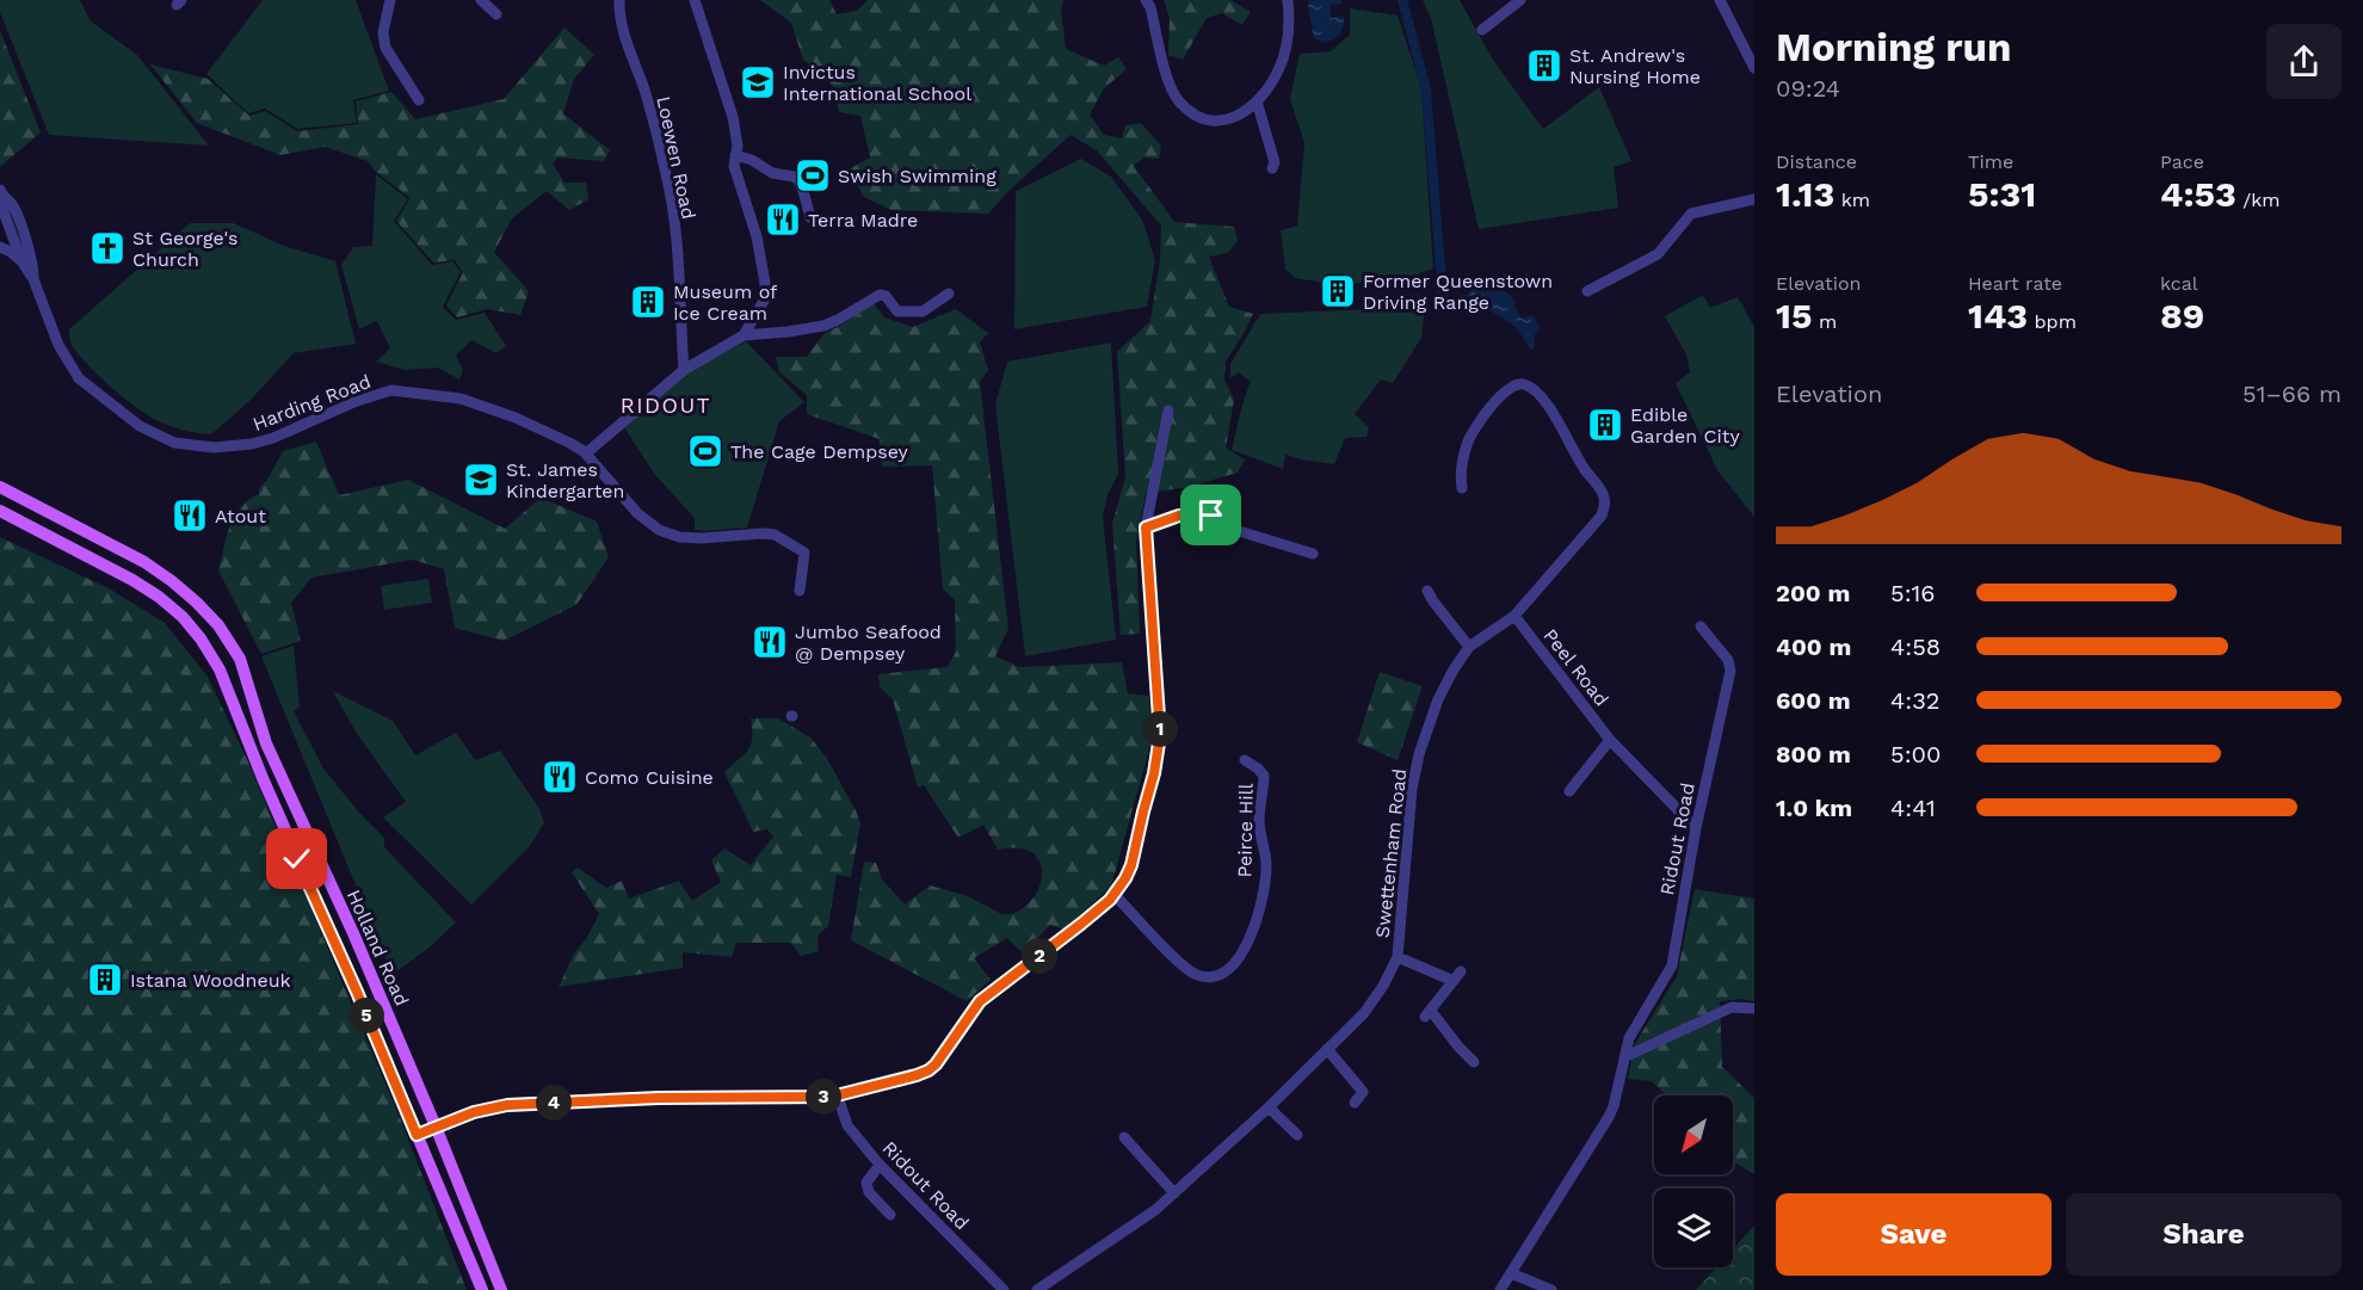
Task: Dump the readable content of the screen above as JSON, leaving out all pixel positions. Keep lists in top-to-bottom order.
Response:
{
  "streets": {
    "main road": ["Holland Road"],
    "street": [
      "Loewen Road",
      "Harding Road",
      "Peel Road",
      "Peirce Hill",
      "Ridout Road",
      "Swettenham Road"
    ]
  },
  "crossings": [
    ["Peel Road", "Ridout Road"],
    ["Peel Road", "Swettenham Road"]
  ],
  "districts": ["RIDOUT"],
  "places": {
    "building": [
      "St. Andrew's Nursing Home",
      "Former Queenstown Driving Range",
      "Museum of Ice Cream",
      "Edible Garden City",
      "Istana Woodneuk"
    ],
    "school or university": ["Invictus International School", "St. James Kindergarten"],
    "sports": ["Swish Swimming", "The Cage Dempsey"],
    "restaurant": [
      "Terra Madre",
      "Atout",
      "Jumbo Seafood @ Dempsey",
      "Como Cuisine"
    ],
    "church": ["St George's Church"]
  },
  "north": "bottom left",
  "page": {
    "heading": ["Morning run", "09:24"],
    "stats": [
      ["Distance", "1.13 km"],
      ["Time", "5:31"],
      ["Pace", "4:53 /km"],
      ["Elevation", "15 m"],
      ["Heart rate", "143 bpm"],
      ["kcal", "89"]
    ],
    "chart": ["Elevation", "51–66 m"],
    "list": [
      {
        "name": "200 m",
        "note": "5:16"
      },
      {
        "name": "400 m",
        "note": "4:58"
      },
      {
        "name": "600 m",
        "note": "4:32"
      },
      {
        "name": "800 m",
        "note": "5:00"
      },
      {
        "name": "1.0 km",
        "note": "4:41"
      }
    ],
    "pins": [
      "1",
      "2",
      "5",
      "3",
      "4"
    ],
    "buttons": ["Save", "Share"]
  }
}
